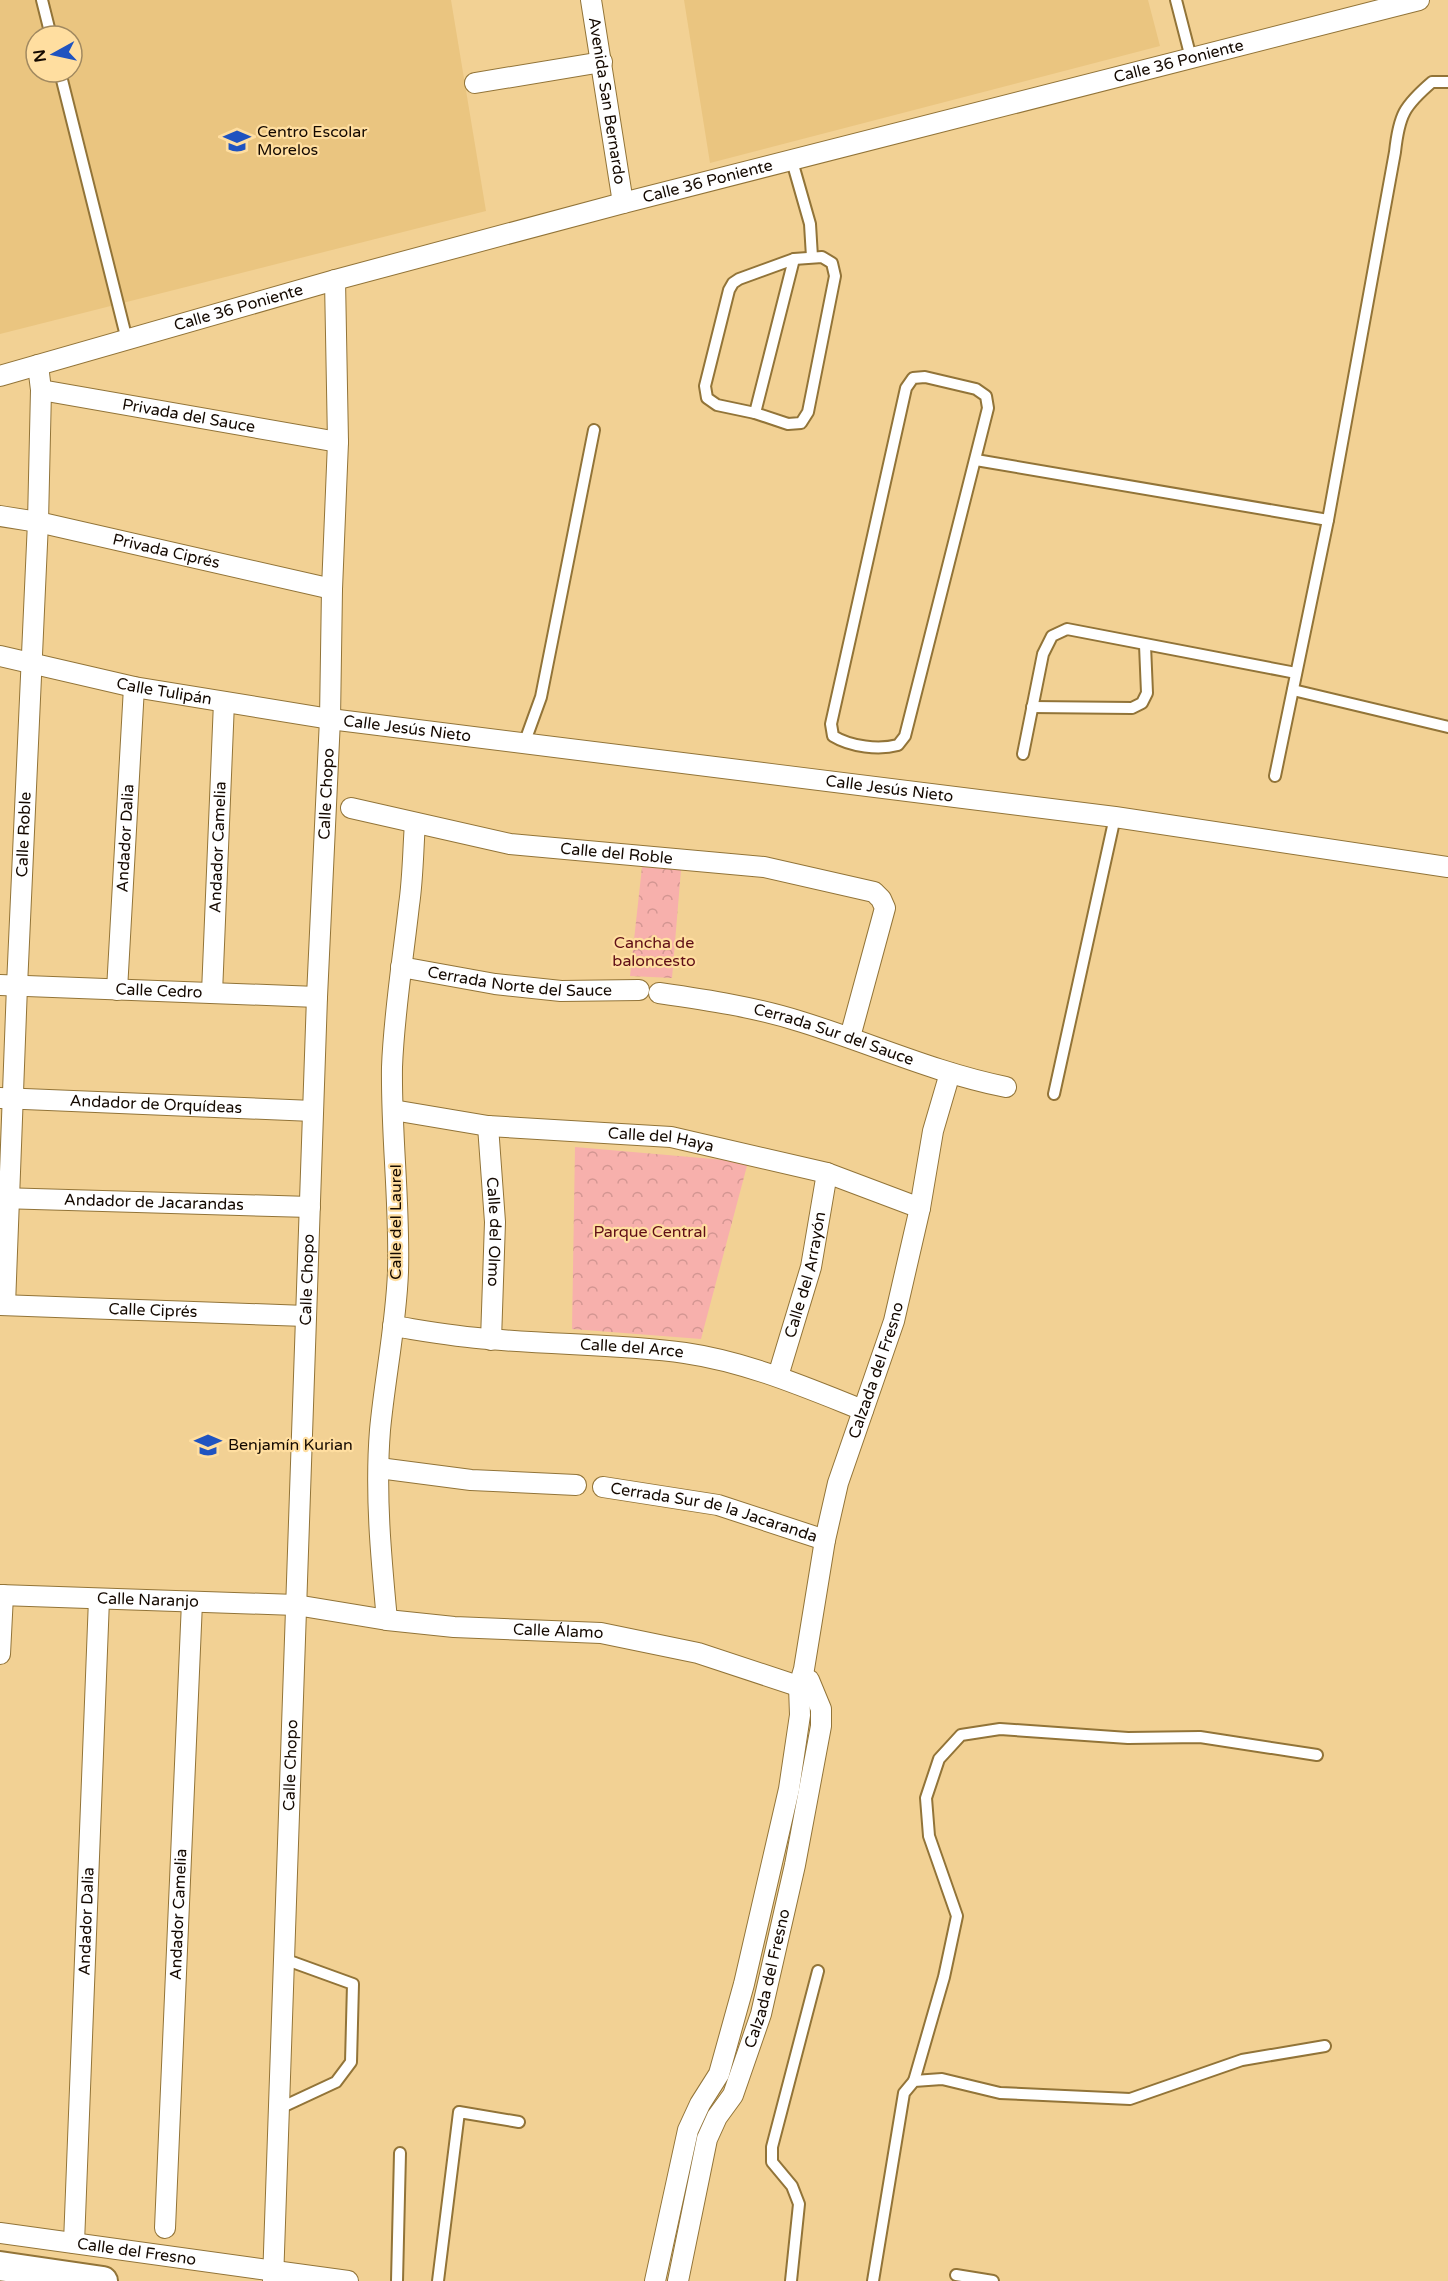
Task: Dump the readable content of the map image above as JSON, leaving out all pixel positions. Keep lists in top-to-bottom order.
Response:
{
  "streets": {
    "street": [
      "Calle 36 Poniente",
      "Avenida San Bernardo",
      "Privada del Sauce",
      "Privada Ciprés",
      "Calle Tulipán",
      "Calle Jesús Nieto",
      "Calle Chopo",
      "Calle Roble",
      "Andador Dalia",
      "Andador Camelia",
      "Calle del Roble",
      "Cerrada Norte del Sauce",
      "Calle Cedro",
      "Cerrada Sur del Sauce",
      "Andador de Orquídeas",
      "Calle del Haya",
      "Andador de Jacarandas",
      "Calle del Laurel",
      "Calle del Olmo",
      "Calle del Arrayón",
      "Calle Ciprés",
      "Calle del Arce",
      "Calzada del Fresno",
      "Cerrada Sur de la Jacaranda",
      "Calle Naranjo",
      "Calle Álamo",
      "Calle del Fresno"
    ]
  },
  "crossings": [
    ["Calle 36 Poniente", "Avenida San Bernardo"],
    ["Calle 36 Poniente", "Calle Chopo"],
    ["Calle 36 Poniente", "Calle Roble"],
    ["Privada del Sauce", "Calle Chopo"],
    ["Privada del Sauce", "Calle Roble"],
    ["Privada Ciprés", "Calle Chopo"],
    ["Privada Ciprés", "Calle Roble"],
    ["Calle Tulipán", "Calle Jesús Nieto"],
    ["Calle Tulipán", "Calle Chopo"],
    ["Calle Tulipán", "Calle Roble"],
    ["Calle Tulipán", "Andador Dalia"],
    ["Calle Tulipán", "Andador Camelia"],
    ["Calle Jesús Nieto", "Calle Chopo"],
    ["Calle Chopo", "Calle Cedro"],
    ["Calle Chopo", "Andador de Orquídeas"],
    ["Calle Chopo", "Andador de Jacarandas"],
    ["Calle Chopo", "Calle Ciprés"],
    ["Calle Chopo", "Calle Naranjo"],
    ["Calle Chopo", "Calle Álamo"],
    ["Calle Chopo", "Calle del Fresno"],
    ["Calle Roble", "Calle Cedro"],
    ["Calle Roble", "Andador de Orquídeas"],
    ["Calle Roble", "Andador de Jacarandas"],
    ["Calle Roble", "Calle Ciprés"],
    ["Andador Dalia", "Calle Cedro"],
    ["Andador Dalia", "Calle Naranjo"],
    ["Andador Dalia", "Calle del Fresno"],
    ["Andador Camelia", "Calle Cedro"],
    ["Andador Camelia", "Calle Naranjo"],
    ["Calle del Roble", "Cerrada Sur del Sauce"],
    ["Calle del Roble", "Calle del Laurel"],
    ["Cerrada Norte del Sauce", "Calle del Laurel"],
    ["Cerrada Sur del Sauce", "Calzada del Fresno"],
    ["Calle del Haya", "Calle del Laurel"],
    ["Calle del Haya", "Calle del Olmo"],
    ["Calle del Haya", "Calle del Arrayón"],
    ["Calle del Haya", "Calzada del Fresno"],
    ["Calle del Laurel", "Calle del Arce"],
    ["Calle del Laurel", "Calle Álamo"],
    ["Calle del Olmo", "Calle del Arce"],
    ["Calle del Arrayón", "Calle del Arce"],
    ["Calle del Arce", "Calzada del Fresno"],
    ["Calzada del Fresno", "Cerrada Sur de la Jacaranda"],
    ["Calzada del Fresno", "Calle Álamo"],
    ["Calle Naranjo", "Calle Álamo"]
  ],
  "parks": ["Cancha de baloncesto", "Parque Central"],
  "places": {
    "school or university": ["Centro Escolar Morelos", "Benjamín Kurian"]
  },
  "north": "left"
}
